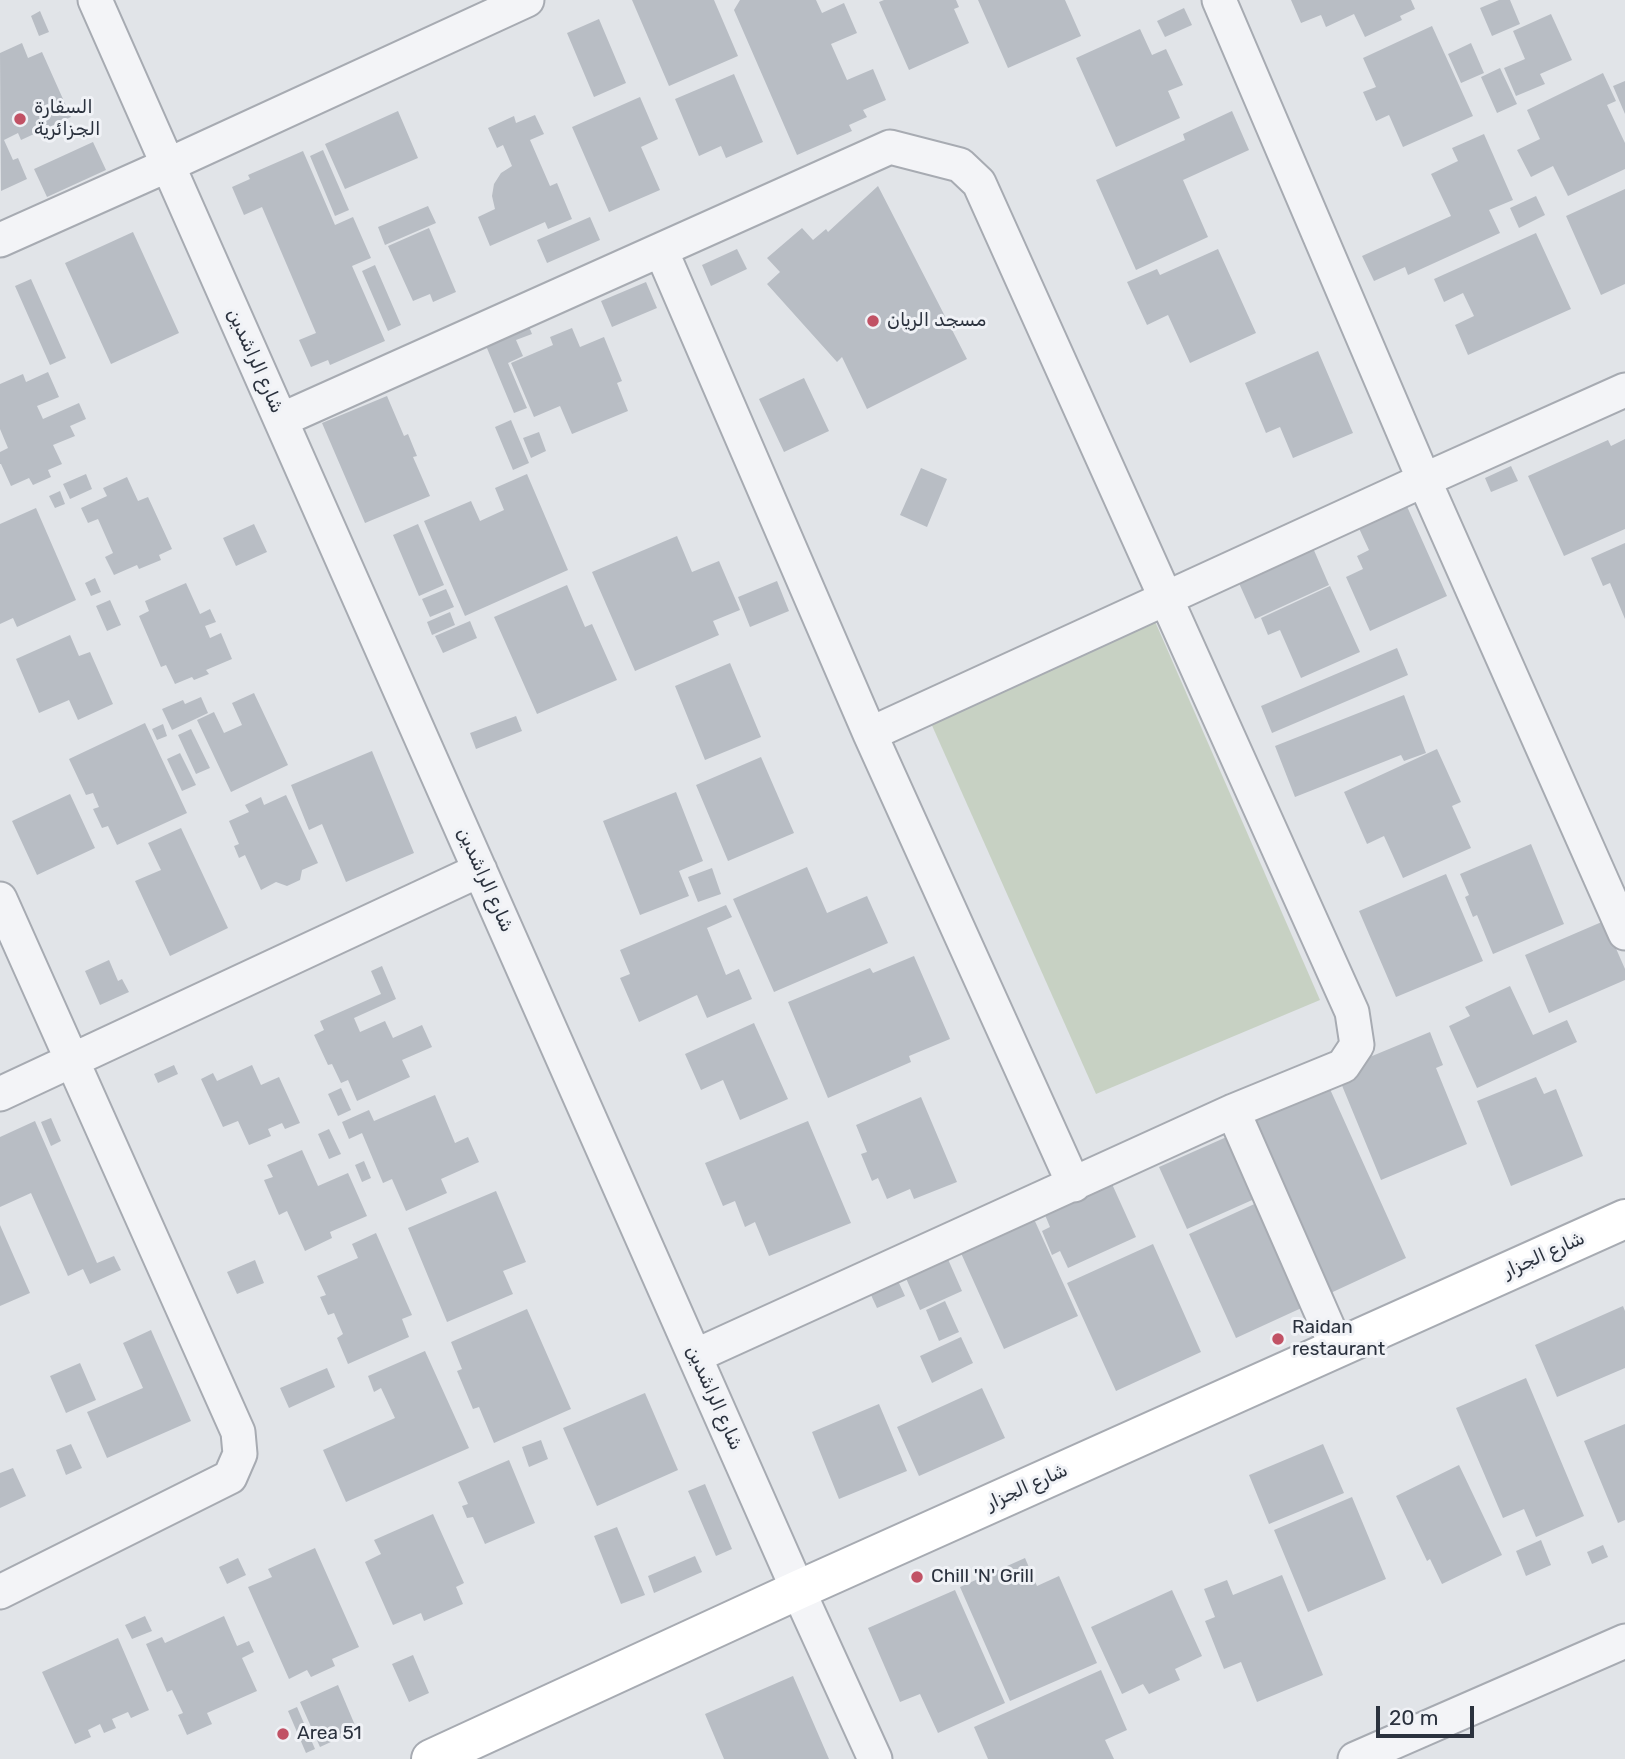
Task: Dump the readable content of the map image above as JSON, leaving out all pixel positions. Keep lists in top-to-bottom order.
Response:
{
  "streets": {
    "street": ["شارع الراشدين", "شارع الجزار"]
  },
  "crossings": [
    ["شارع الراشدين", "شارع الجزار"]
  ],
  "places": [
    "السفارة الجزائرية",
    "مسجد الريان",
    "Raidan restaurant",
    "Chill 'N' Grill",
    "Area 51"
  ],
  "scale_bar": "20 m"
}
